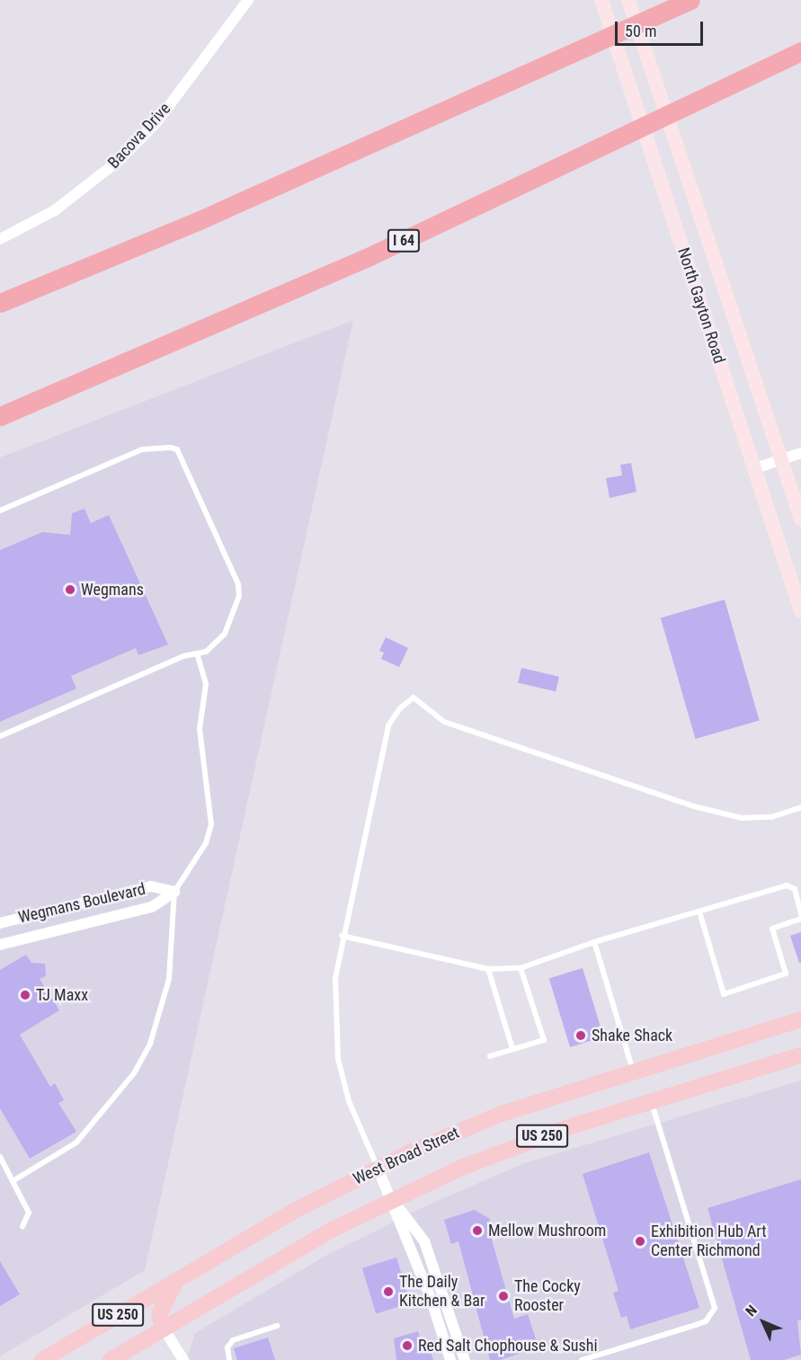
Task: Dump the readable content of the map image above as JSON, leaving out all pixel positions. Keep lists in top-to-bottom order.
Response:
{
  "streets": {
    "highway": ["I 64"],
    "main road": ["North Gayton Road", "US 250", "West Broad Street"],
    "street": ["Bacova Drive", "Wegmans Boulevard"]
  },
  "places": [
    "Wegmans",
    "TJ Maxx",
    "Shake Shack",
    "Mellow Mushroom",
    "Exhibition Hub Art Center Richmond",
    "The Daily Kitchen & Bar",
    "The Cocky Rooster",
    "Red Salt Chophouse & Sushi"
  ],
  "scale_bar": "50 m",
  "north": "top left"
}
